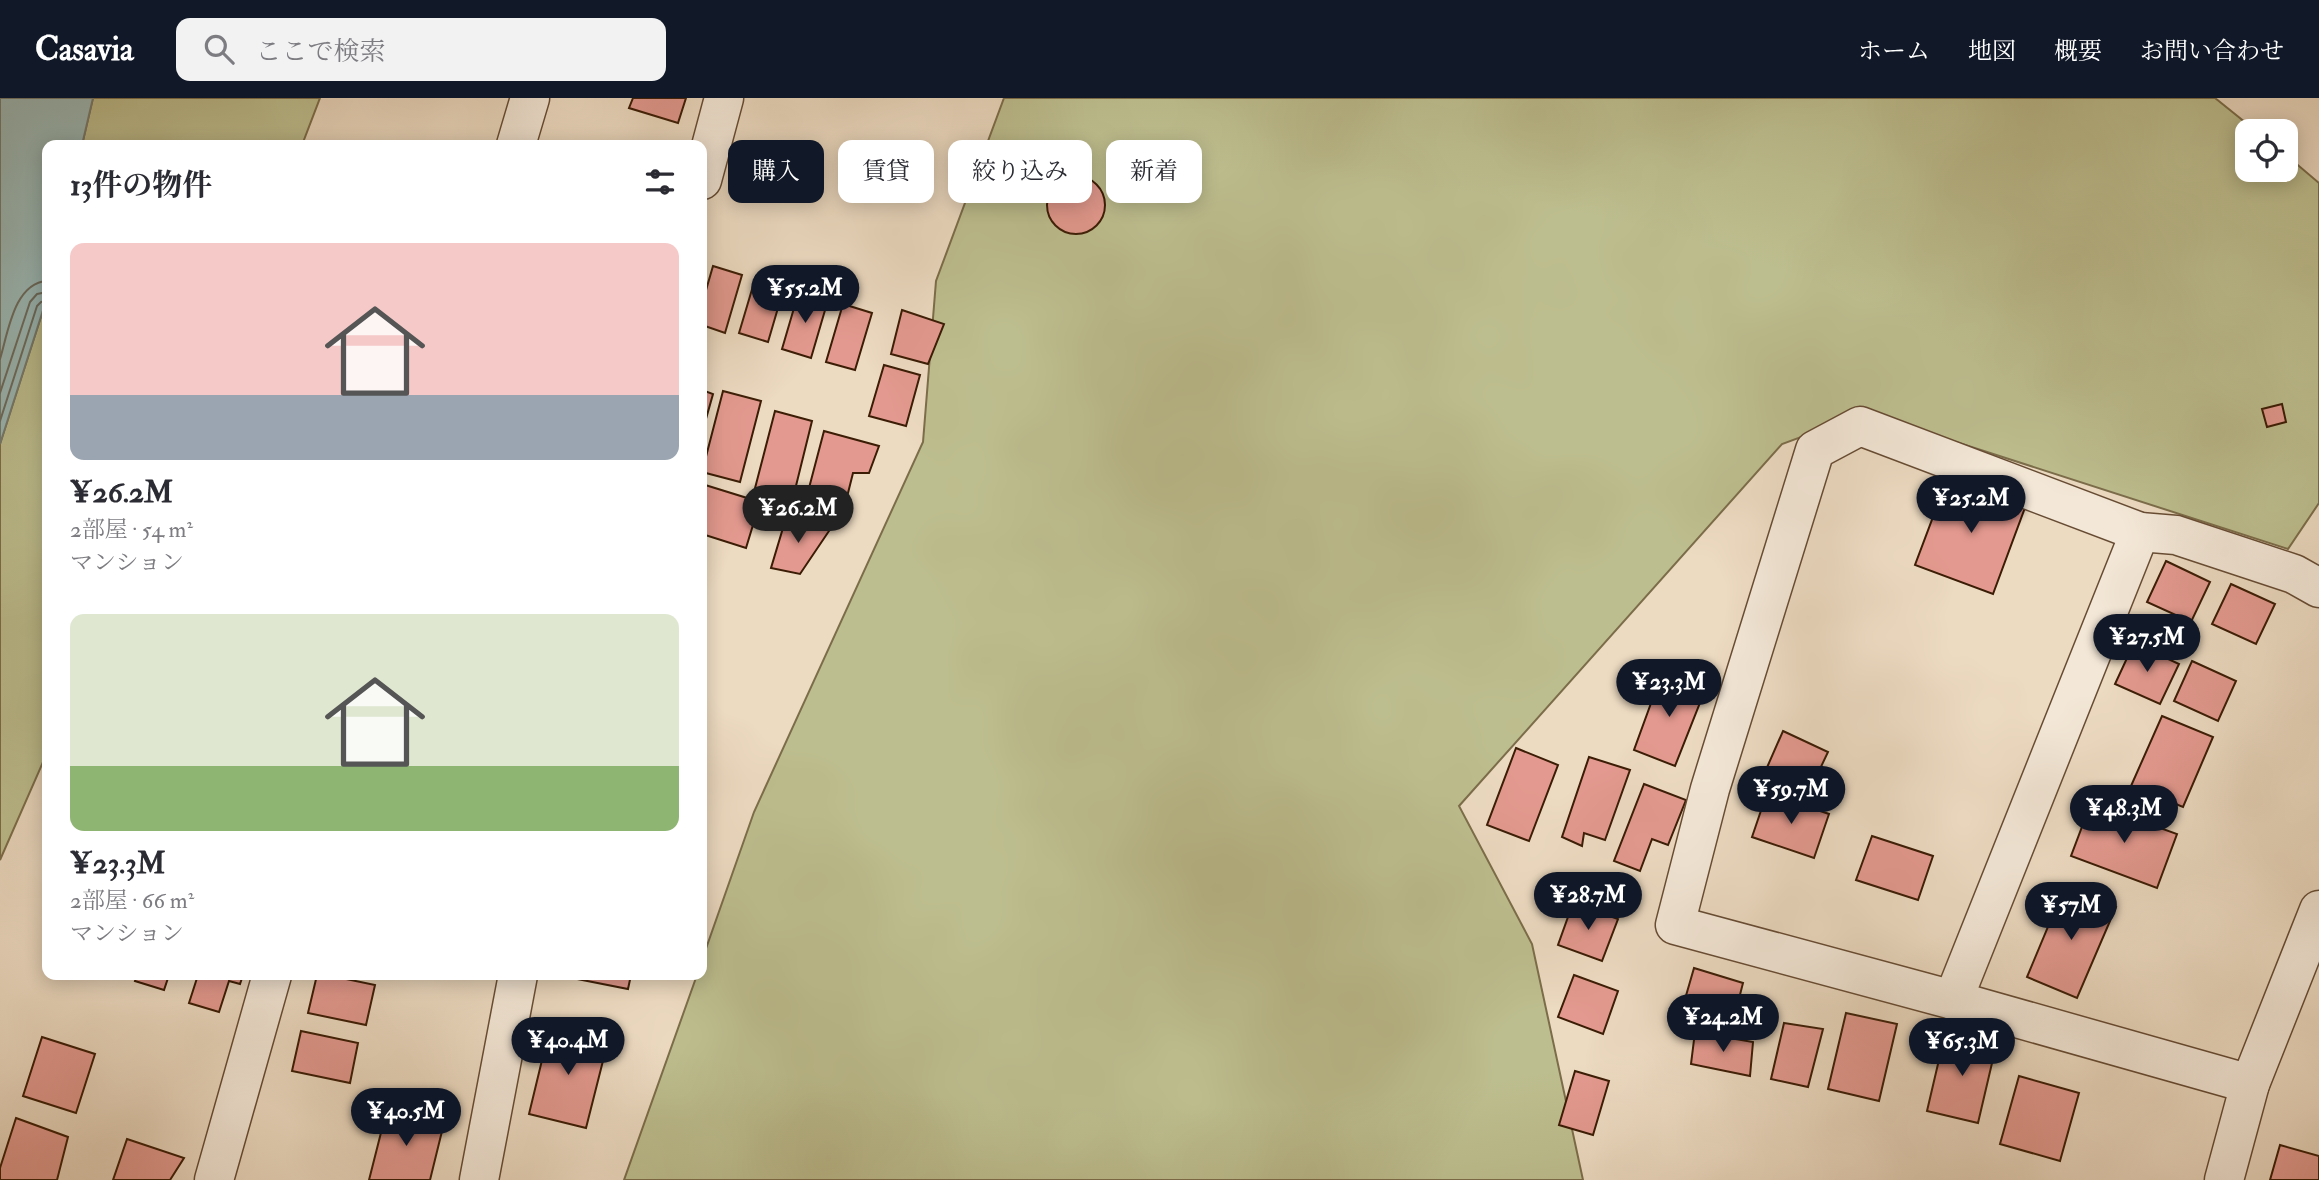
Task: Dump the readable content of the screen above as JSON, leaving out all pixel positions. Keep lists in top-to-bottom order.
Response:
{
  "page": {
    "header": "Casavia",
    "search": "ここで検索",
    "nav": [
      "ホーム",
      "地図",
      "概要",
      "お問い合わせ"
    ],
    "chip": [
      "購入",
      "賃貸",
      "絞り込み",
      "新着"
    ],
    "heading": "13件の物件",
    "list": [
      {
        "name": "¥26.2M",
        "note": "2部屋 · 54 m² · マンション"
      },
      {
        "name": "¥23.3M",
        "note": "2部屋 · 66 m² · マンション"
      }
    ],
    "price": [
      "¥55.2M",
      "¥25.2M",
      "¥26.2M",
      "¥27.5M",
      "¥23.3M",
      "¥59.7M",
      "¥48.3M",
      "¥28.7M",
      "¥57M",
      "¥24.2M",
      "¥40.4M",
      "¥65.3M",
      "¥40.5M"
    ]
  }
}
